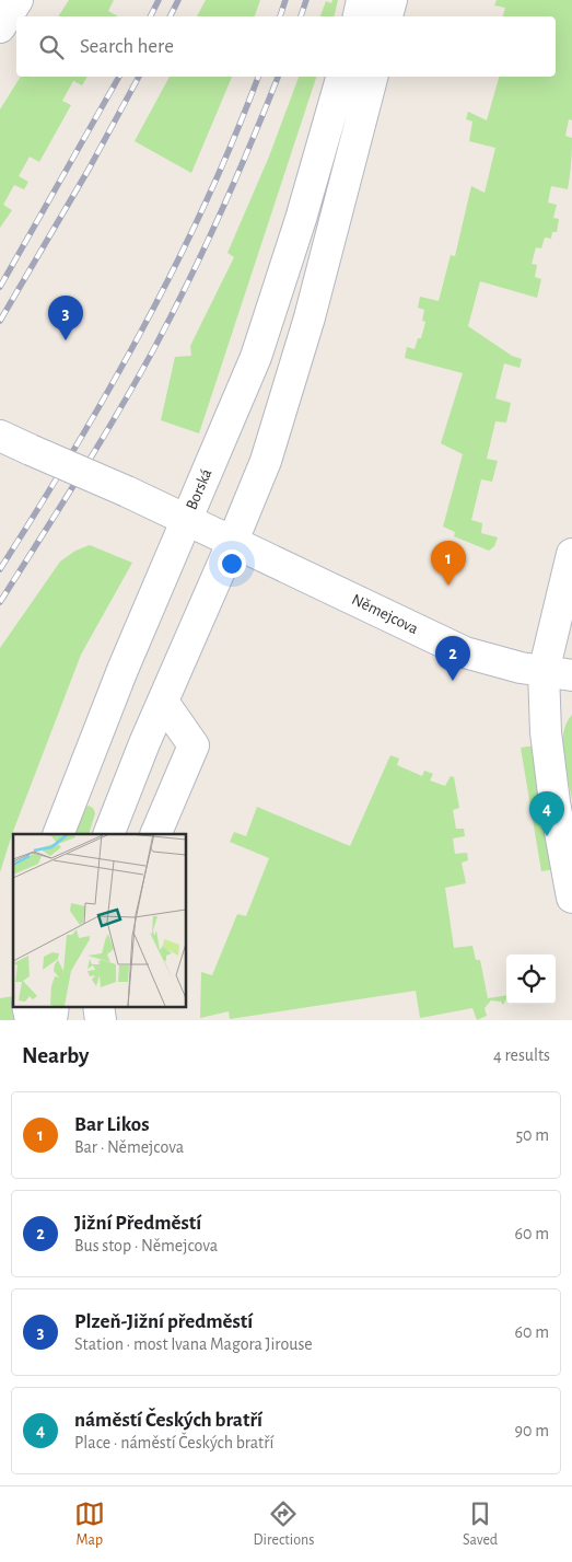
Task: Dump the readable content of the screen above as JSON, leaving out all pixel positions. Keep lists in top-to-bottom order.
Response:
{
  "streets": {
    "street": ["Borská", "Němejcova"]
  },
  "crossings": [
    ["Borská", "Němejcova"]
  ],
  "page": {
    "search": "Search here",
    "pins": [
      "3",
      "1",
      "2",
      "4"
    ],
    "heading": ["Nearby", "4 results"],
    "list": [
      {
        "mark": "1",
        "name": "Bar Likos",
        "note": "Bar · Němejcova",
        "value": "50 m"
      },
      {
        "mark": "2",
        "name": "Jižní Předměstí",
        "note": "Bus stop · Němejcova",
        "value": "60 m"
      },
      {
        "mark": "3",
        "name": "Plzeň-Jižní předměstí",
        "note": "Station · most Ivana Magora Jirouse",
        "value": "60 m"
      },
      {
        "mark": "4",
        "name": "náměstí Českých bratří",
        "note": "Place · náměstí Českých bratří",
        "value": "90 m"
      }
    ],
    "nav": ["Map", "Directions", "Saved"]
  }
}
